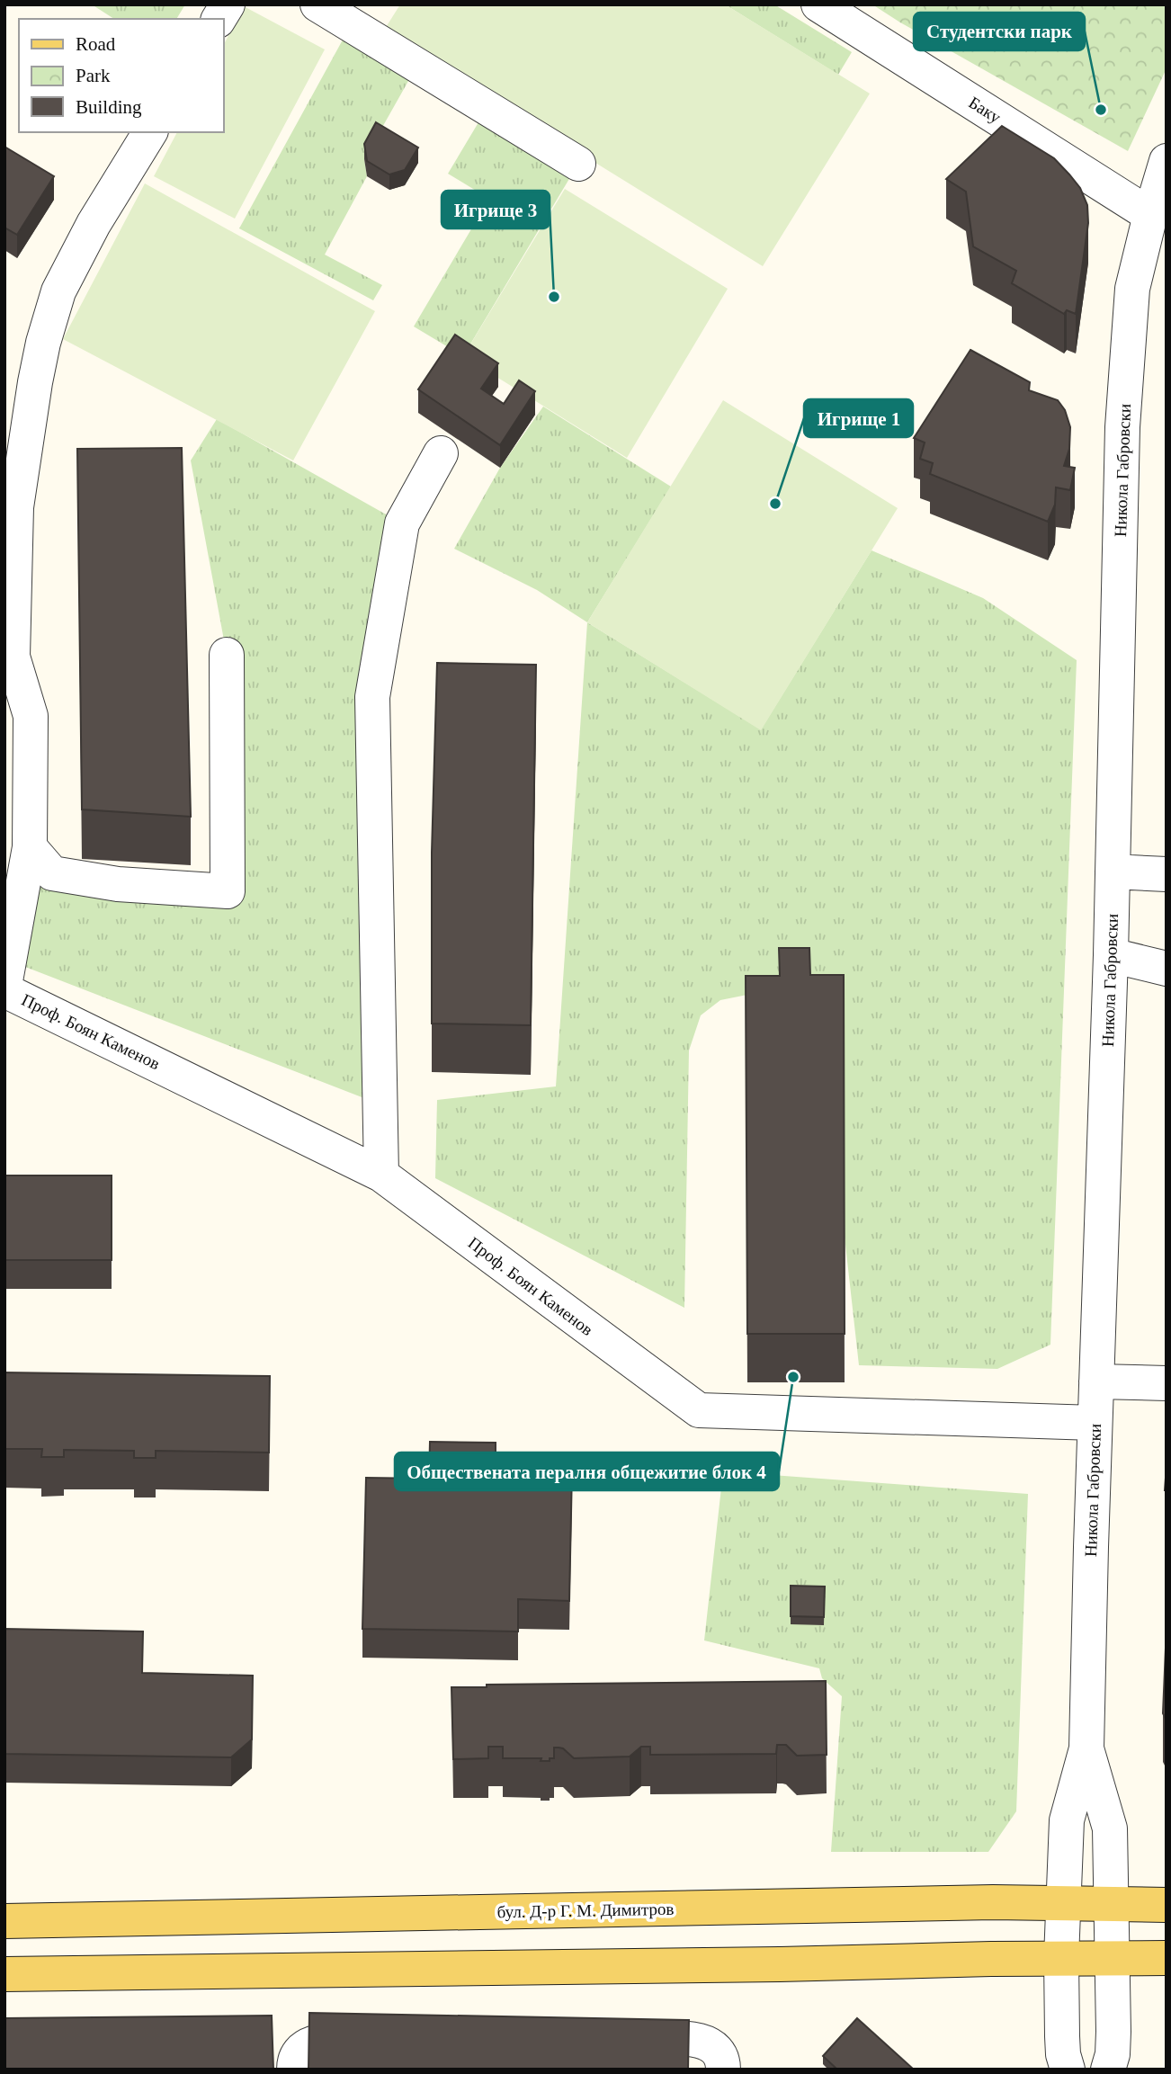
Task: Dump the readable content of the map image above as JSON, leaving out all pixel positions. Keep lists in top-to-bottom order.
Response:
{
  "streets": {
    "main road": ["бул. Д-р Г. М. Димитров"],
    "street": ["Баку", "Никола Габровски", "Проф. Боян Каменов"]
  },
  "crossings": [
    ["Баку", "Никола Габровски"],
    ["Никола Габровски", "Проф. Боян Каменов"],
    ["Никола Габровски", "бул. Д-р Г. М. Димитров"]
  ],
  "places": [
    "Студентски парк",
    "Игрище 3",
    "Игрище 1",
    "Обществената пералня общежитие блок 4"
  ],
  "legend": ["Road", "Park", "Building"]
}
